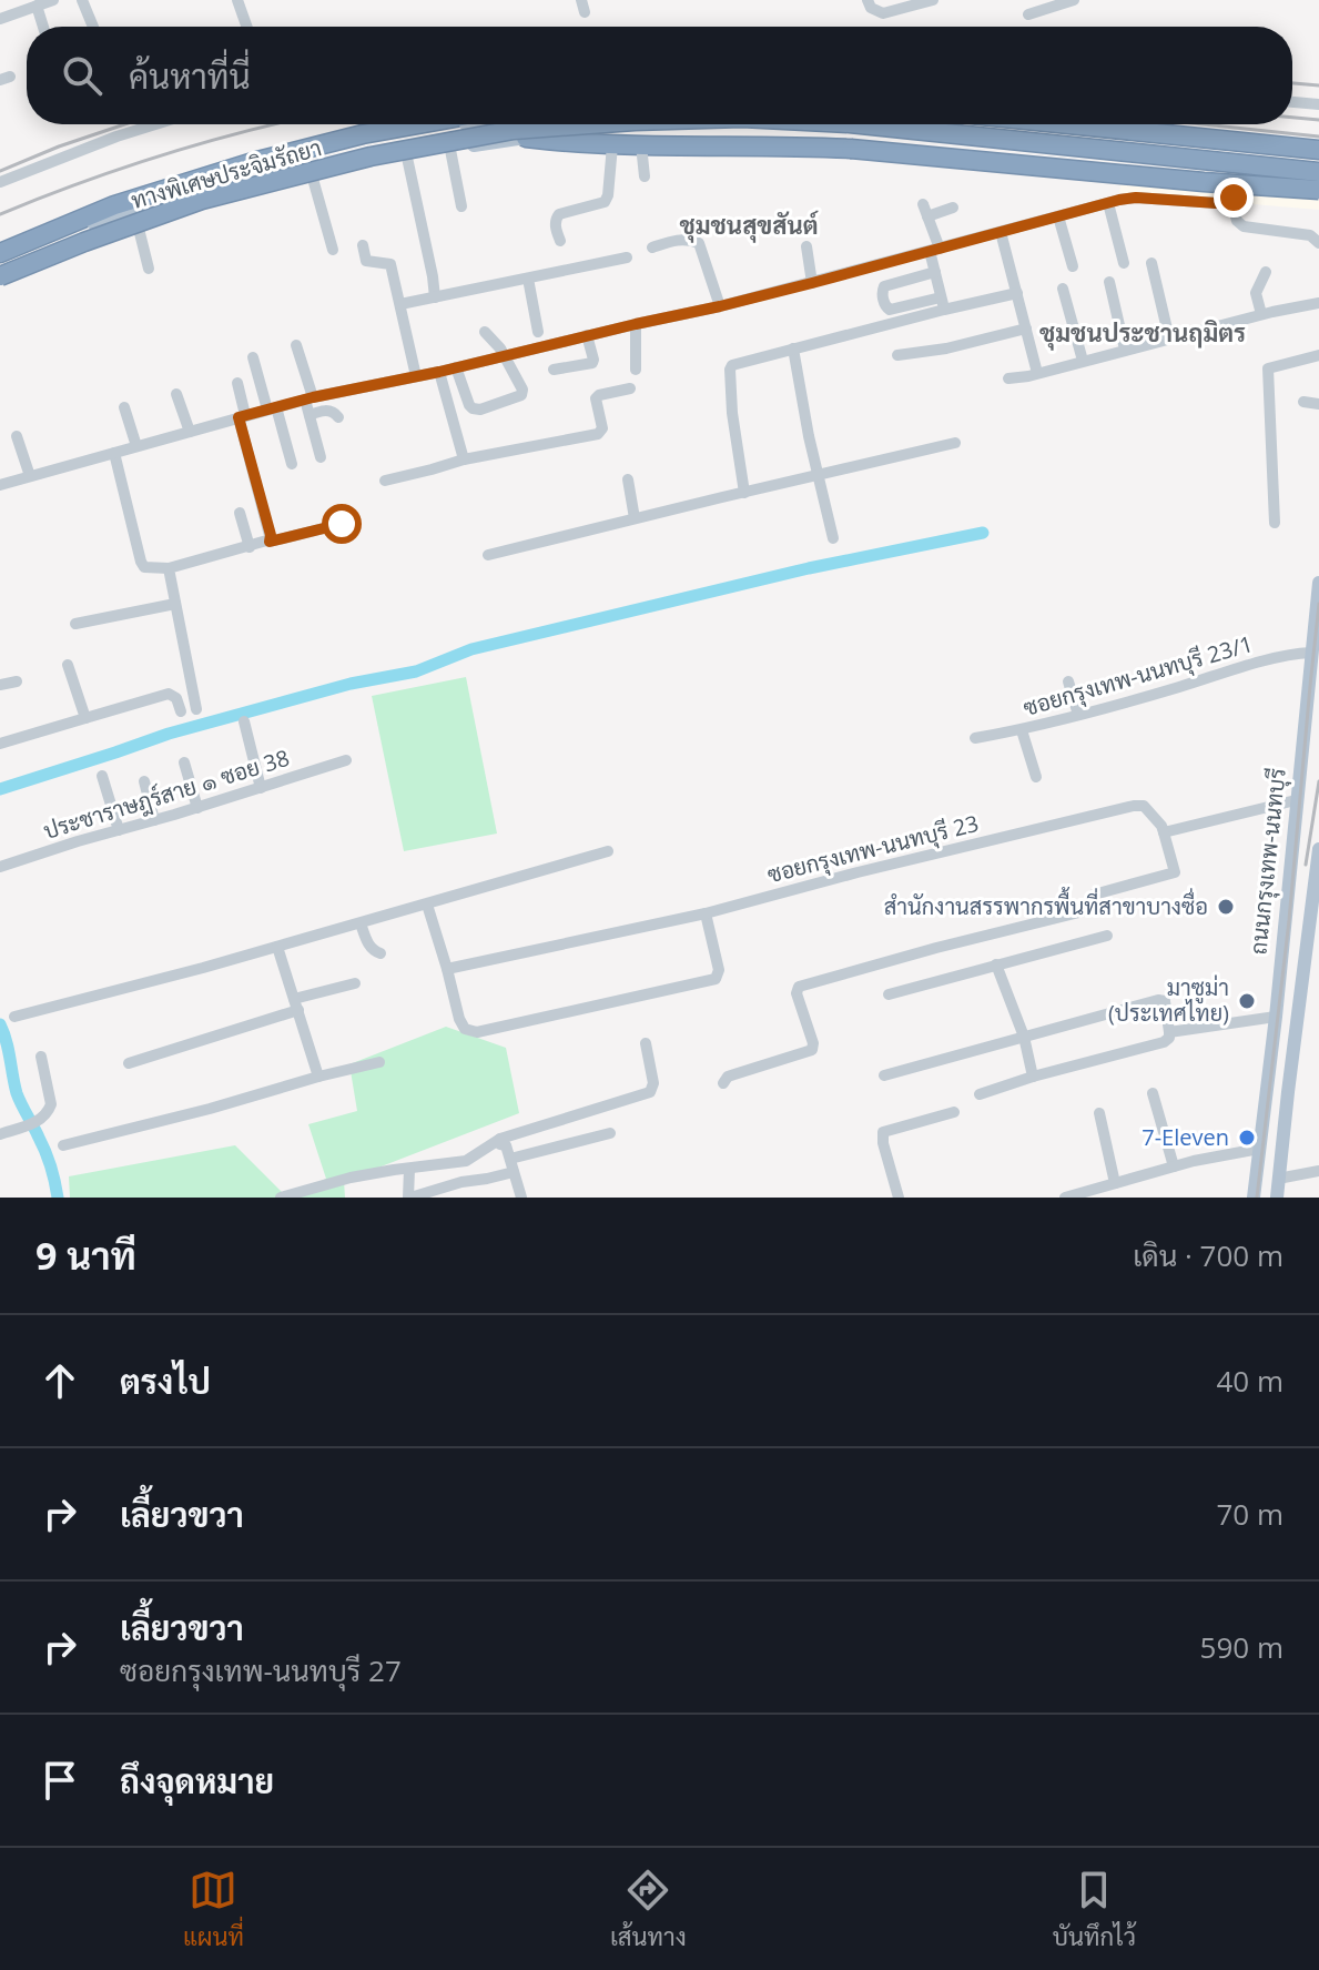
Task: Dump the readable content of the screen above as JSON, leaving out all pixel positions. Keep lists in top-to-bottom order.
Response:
{
  "streets": {
    "highway": ["ทางพิเศษประจิมรัถยา"],
    "main road": ["ถนนกรุงเทพ-นนทบุรี"],
    "street": ["ซอยกรุงเทพ-นนทบุรี 23/1", "ประชาราษฎร์สาย ๑ ซอย 38", "ซอยกรุงเทพ-นนทบุรี 23"]
  },
  "crossings": [
    ["ซอยกรุงเทพ-นนทบุรี 23/1", "ถนนกรุงเทพ-นนทบุรี"]
  ],
  "districts": ["ชุมชนสุขสันต์", "ชุมชนประชานฤมิตร"],
  "places": ["สำนักงานสรรพากรพื้นที่สาขาบางซื่อ", "มาซูม่า (ประเทศไทย)", "7-Eleven"],
  "page": {
    "search": "ค้นหาที่นี่",
    "heading": ["9 นาที", "เดิน · 700 m"],
    "list": [
      ["ตรงไป", "40 m"],
      ["เลี้ยวขวา", "70 m"],
      ["เลี้ยวขวา", "ซอยกรุงเทพ-นนทบุรี 27", "590 m"],
      "ถึงจุดหมาย"
    ],
    "nav": ["แผนที่", "เส้นทาง", "บันทึกไว้"]
  }
}
